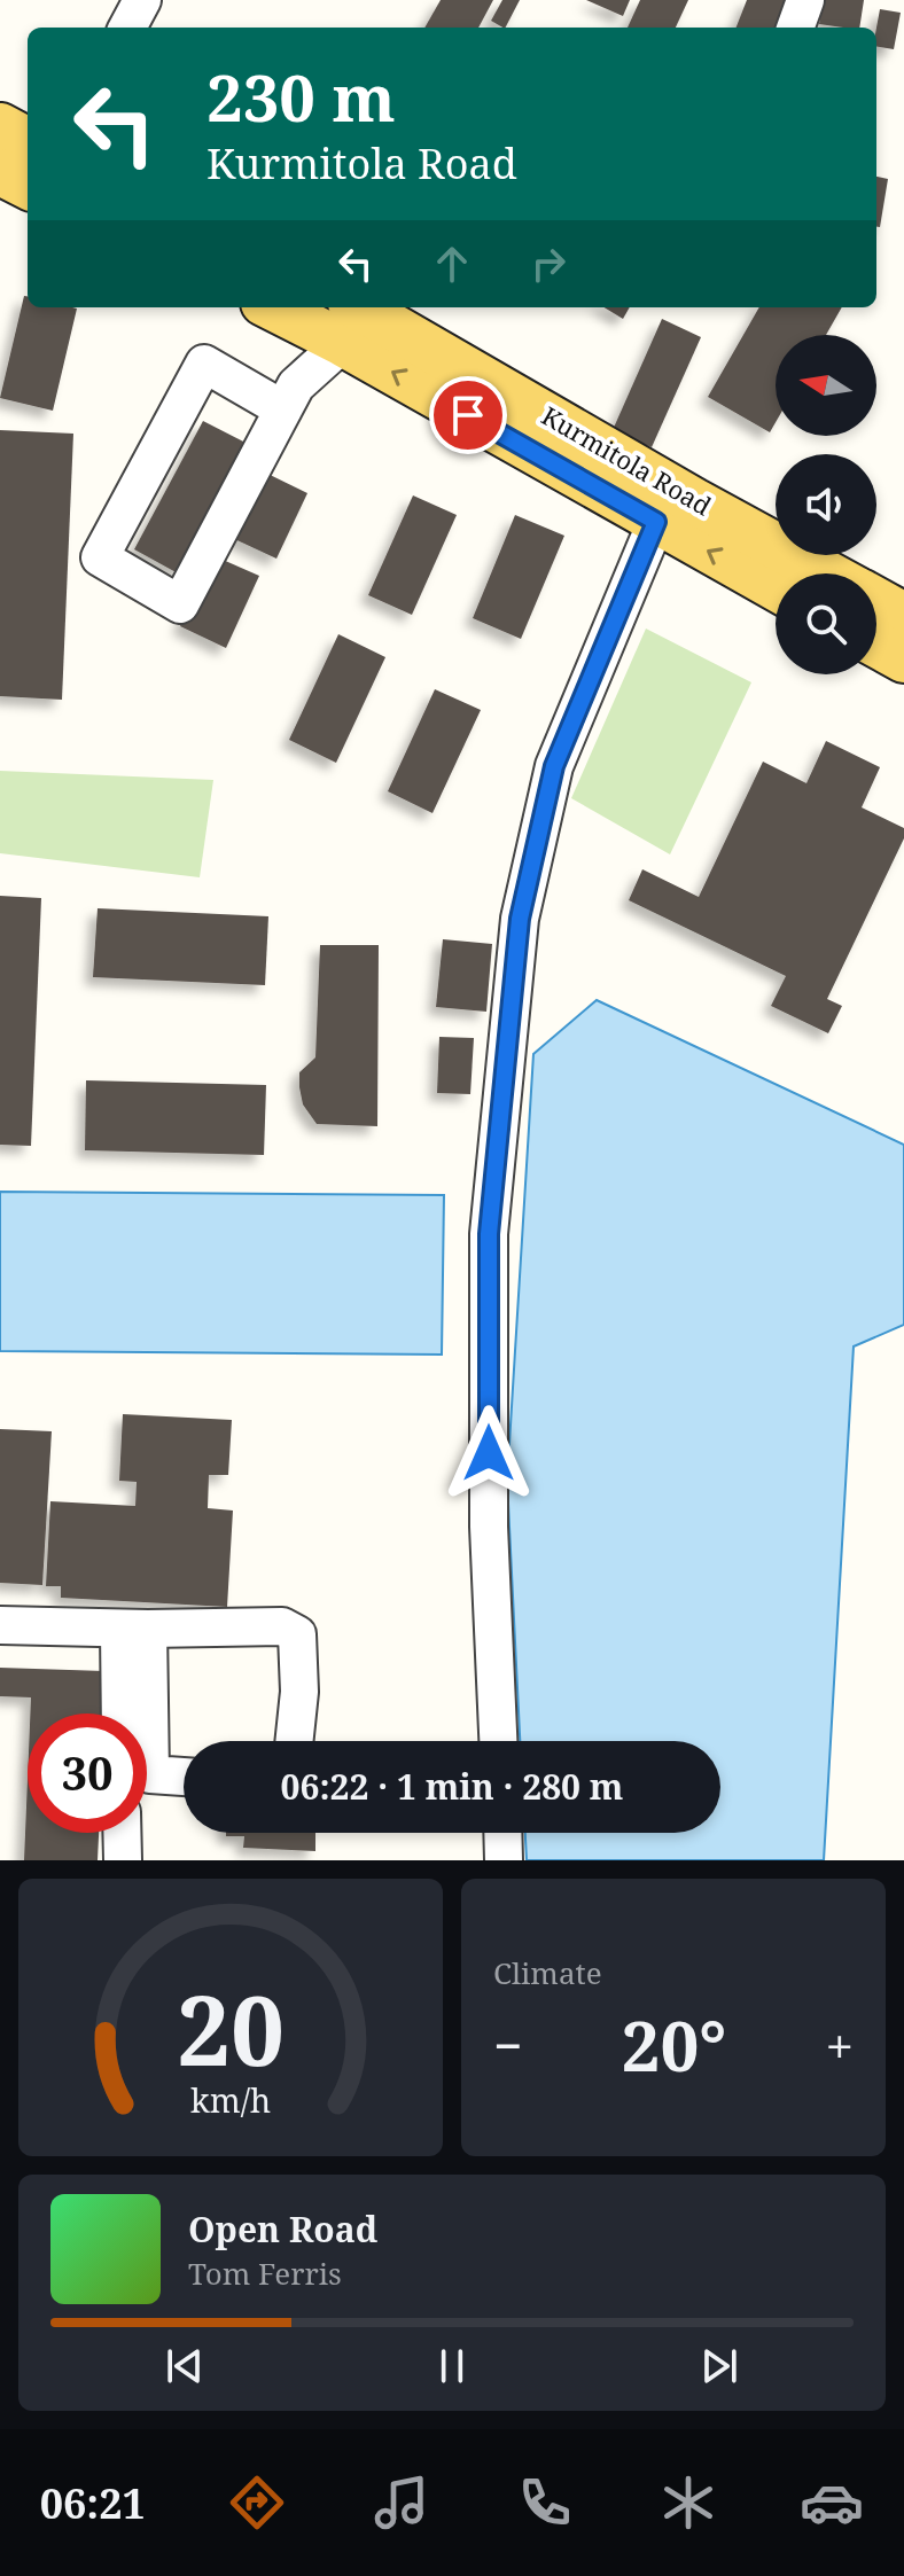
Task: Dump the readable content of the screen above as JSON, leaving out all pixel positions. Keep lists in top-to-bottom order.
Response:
{
  "streets": {
    "main road": ["Kurmitola Road"]
  },
  "north": "left",
  "page": {
    "turn": ["230 m", "Kurmitola Road"],
    "limit": "30",
    "trip": "06:22 · 1 min · 280 m",
    "tile": "Climate",
    "heat": ["−", "20°", "+"],
    "song": ["Open Road", "Tom Ferris"],
    "tabs": "06:21",
    "gauge": ["20", "km/h"]
  }
}
